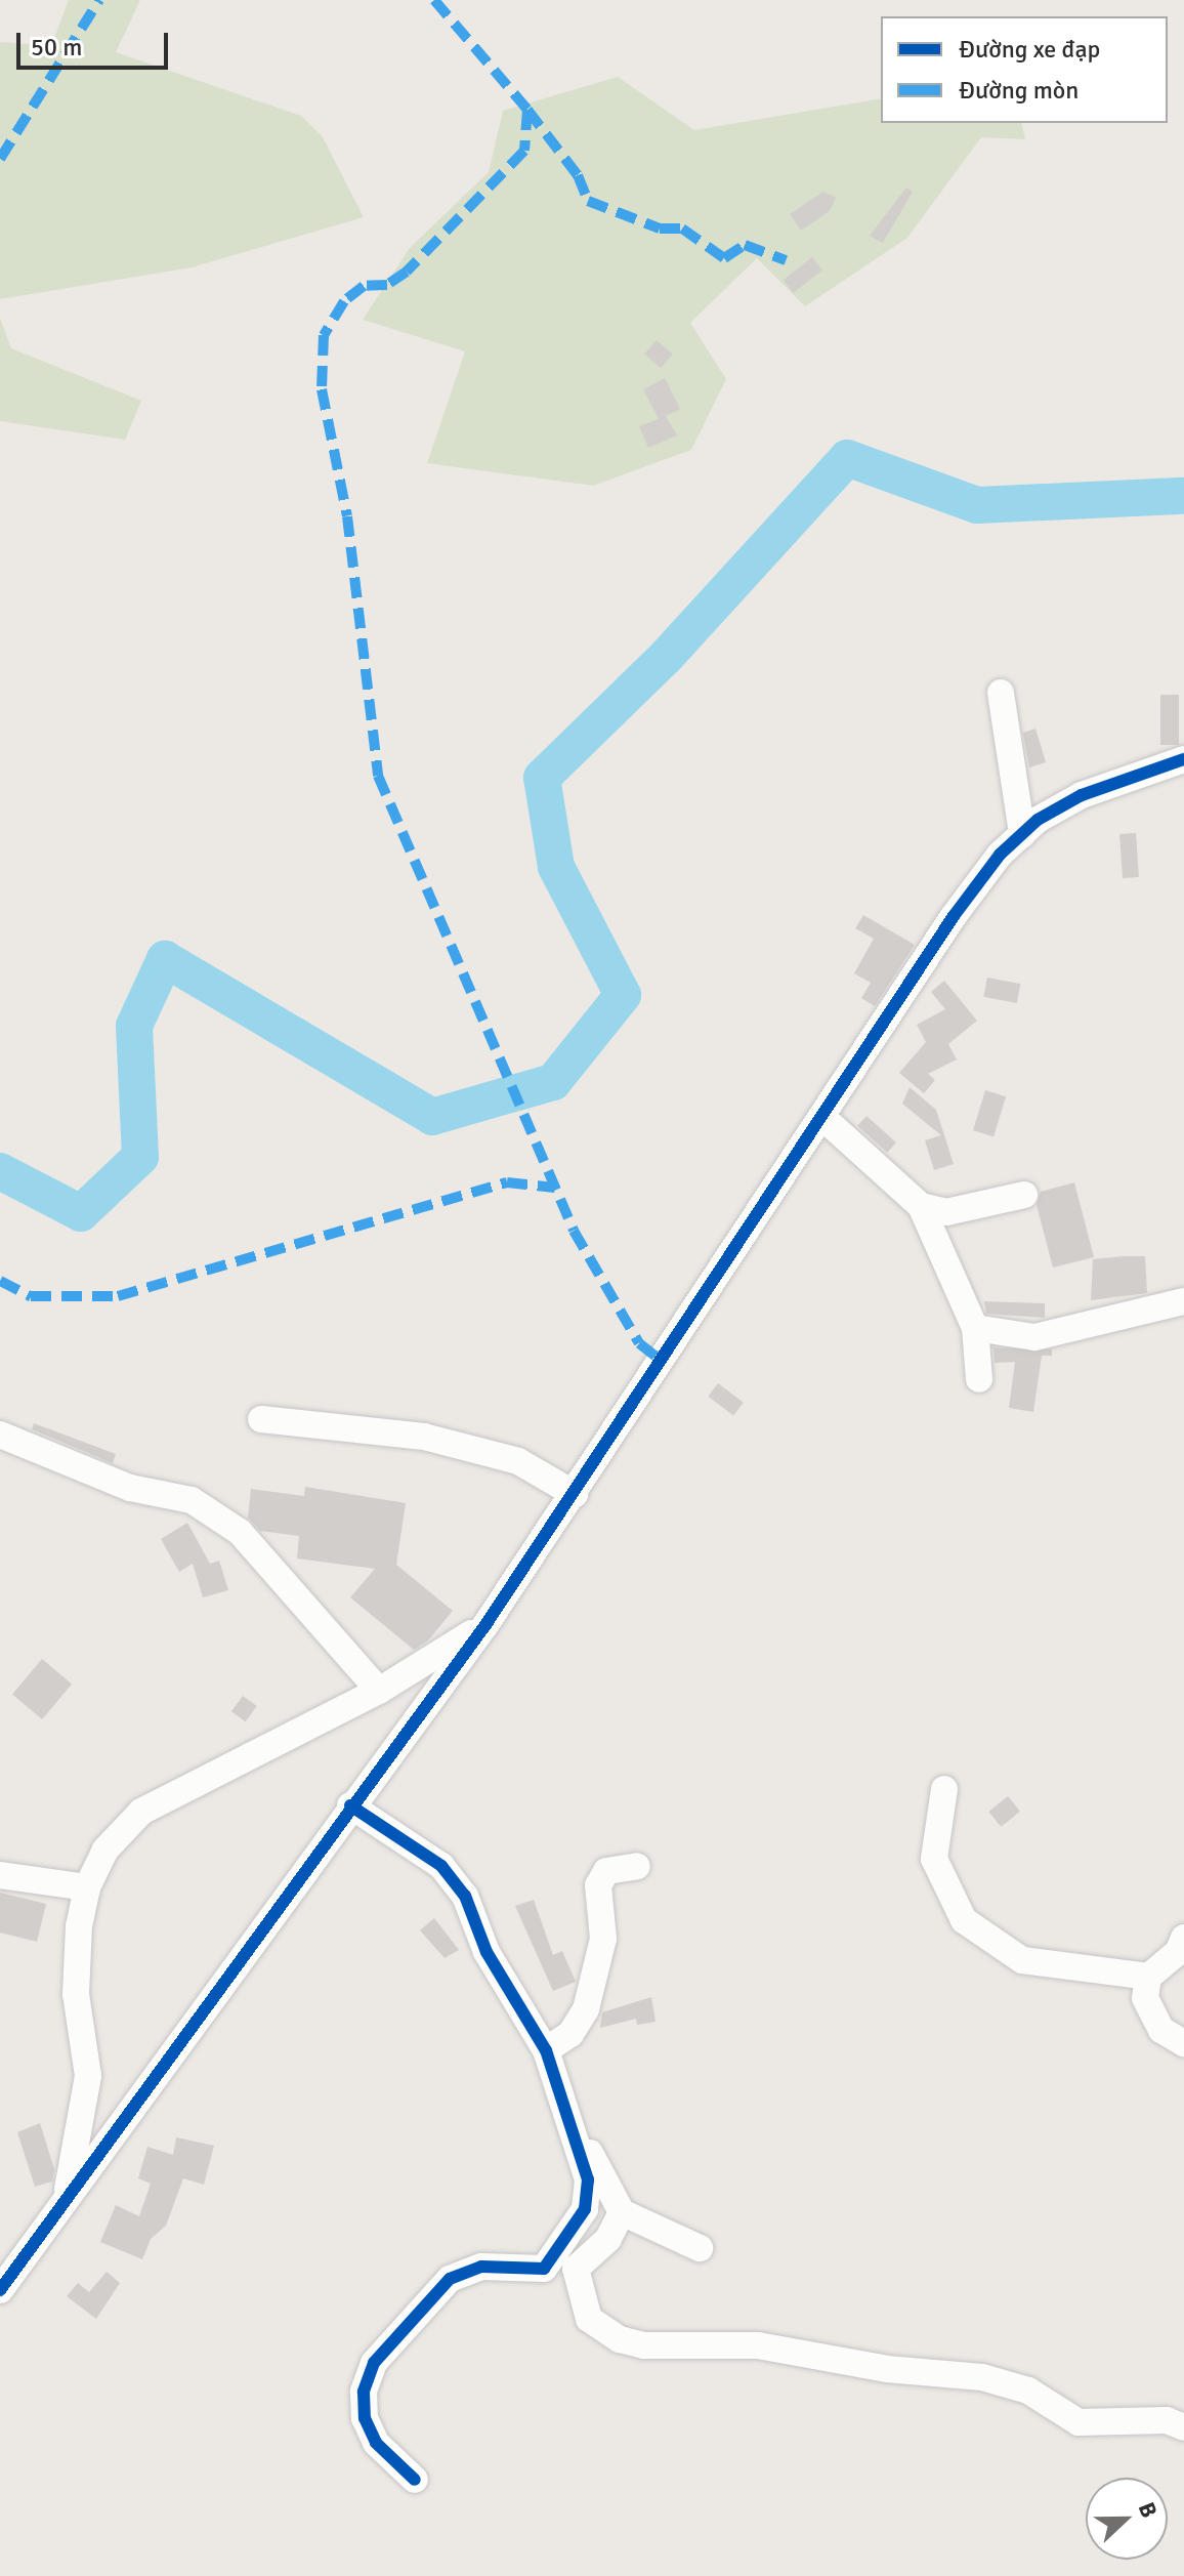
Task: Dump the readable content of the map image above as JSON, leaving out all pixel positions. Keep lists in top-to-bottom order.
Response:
{
  "legend": ["Đường xe đạp", "Đường mòn"],
  "scale_bar": "50 m",
  "north": "right"
}
